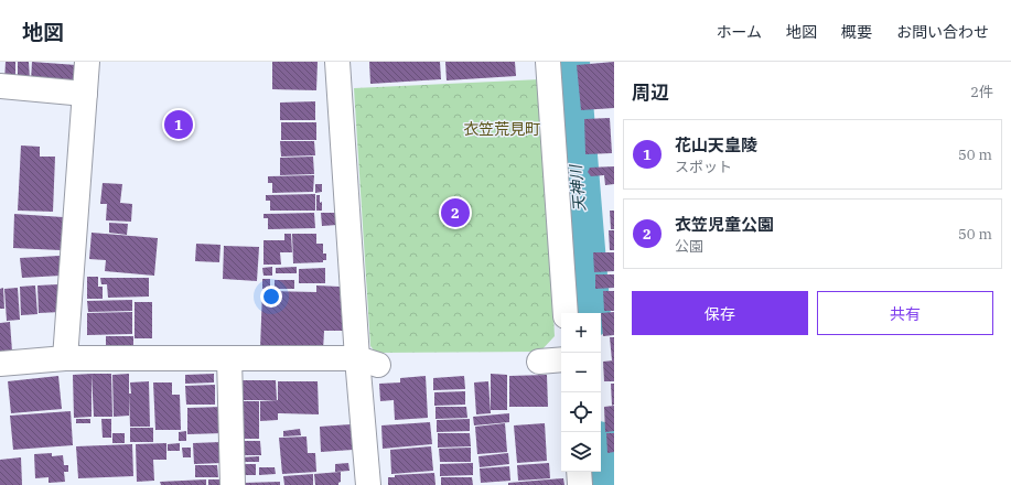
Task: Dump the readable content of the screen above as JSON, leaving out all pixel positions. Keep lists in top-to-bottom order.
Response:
{
  "districts": ["衣笠荒見町"],
  "water": ["天神川"],
  "page": {
    "header": "地図",
    "nav": [
      "ホーム",
      "地図",
      "概要",
      "お問い合わせ"
    ],
    "heading": ["周辺", "2件"],
    "pins": ["1", "2"],
    "list": [
      {
        "mark": "1",
        "name": "花山天皇陵",
        "note": "スポット",
        "value": "50 m"
      },
      {
        "mark": "2",
        "name": "衣笠児童公園",
        "note": "公園",
        "value": "50 m"
      }
    ],
    "buttons": ["保存", "共有"],
    "map_buttons": ["+", "−"]
  }
}
